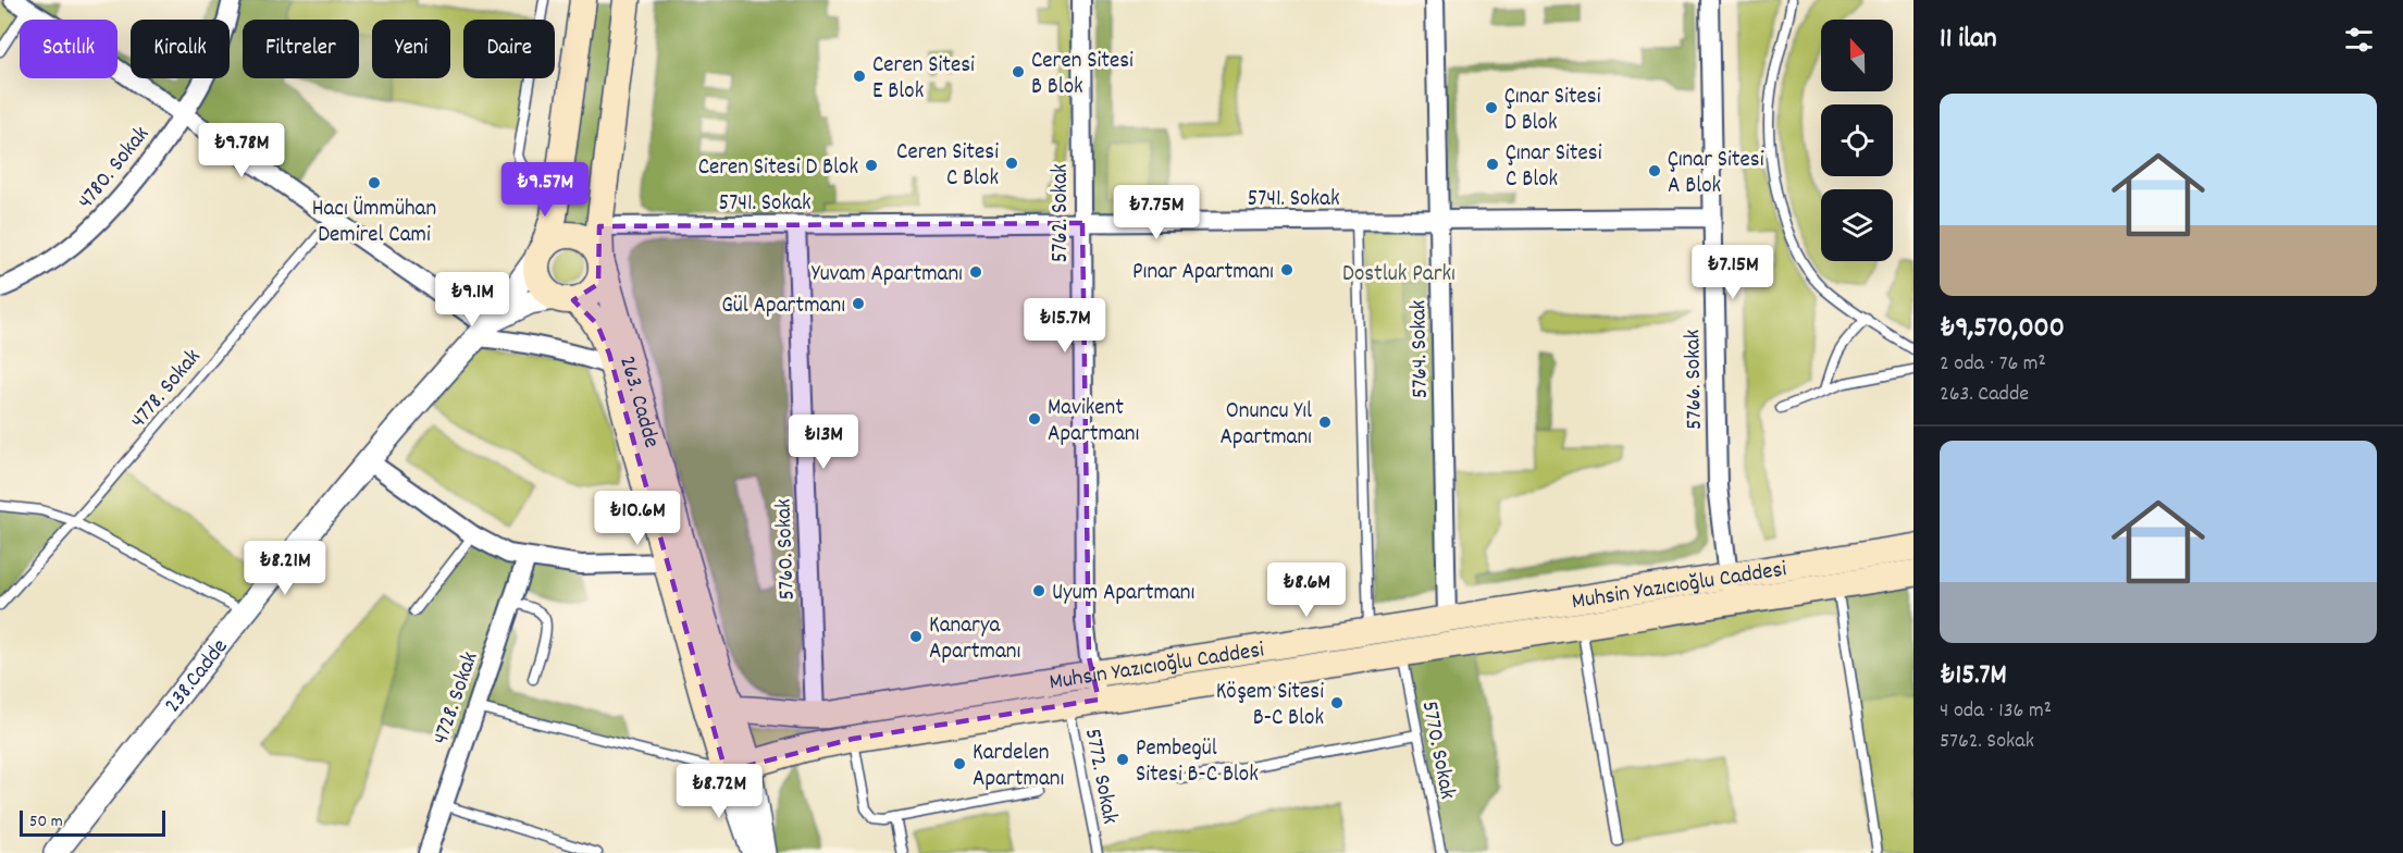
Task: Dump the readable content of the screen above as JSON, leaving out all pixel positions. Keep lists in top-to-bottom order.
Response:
{
  "streets": {
    "main road": ["263. Cadde", "Muhsin Yazıcıoğlu Caddesi"],
    "street": [
      "4780. Sokak",
      "5741. Sokak",
      "5762. Sokak",
      "5764. Sokak",
      "5766. Sokak",
      "5760. Sokak",
      "238.Cadde",
      "4728. Sokak"
    ],
    "lane": ["4778. Sokak", "5770. Sokak", "5772. Sokak"]
  },
  "crossings": [
    ["5741. Sokak", "5762. Sokak"],
    ["5741. Sokak", "5764. Sokak"],
    ["5741. Sokak", "5766. Sokak"],
    ["5741. Sokak", "263. Cadde"],
    ["5741. Sokak", "5760. Sokak"],
    ["5762. Sokak", "Muhsin Yazıcıoğlu Caddesi"],
    ["5764. Sokak", "Muhsin Yazıcıoğlu Caddesi"],
    ["5766. Sokak", "Muhsin Yazıcıoğlu Caddesi"],
    ["263. Cadde", "Muhsin Yazıcıoğlu Caddesi"],
    ["263. Cadde", "238.Cadde"],
    ["5760. Sokak", "Muhsin Yazıcıoğlu Caddesi"],
    ["Muhsin Yazıcıoğlu Caddesi", "5770. Sokak"],
    ["Muhsin Yazıcıoğlu Caddesi", "5772. Sokak"]
  ],
  "parks": ["Dostluk Parkı"],
  "places": [
    "Ceren Sitesi B Blok",
    "Ceren Sitesi E Blok",
    "Çınar Sitesi D Blok",
    "Ceren Sitesi C Blok",
    "Çınar Sitesi C Blok",
    "Ceren Sitesi D Blok",
    "Çınar Sitesi A Blok",
    "Hacı Ümmühan Demirel Cami",
    "Pınar Apartmanı",
    "Yuvam Apartmanı",
    "Gül Apartmanı",
    "Mavikent Apartmanı",
    "Onuncu Yıl Apartmanı",
    "Uyum Apartmanı",
    "Kanarya Apartmanı",
    "Köşem Sitesi B-C Blok",
    "Pembegül Sitesi B-C Blok",
    "Kardelen Apartmanı"
  ],
  "scale_bar": "50 m",
  "north": "top",
  "page": {
    "heading": "11 ilan",
    "chip": [
      "Satılık",
      "Kiralık",
      "Filtreler",
      "Yeni",
      "Daire"
    ],
    "list": [
      {
        "name": "₺9,570,000",
        "note": "2 oda · 76 m² · 263. Cadde"
      },
      {
        "name": "₺15.7M",
        "note": "4 oda · 136 m² · 5762. Sokak"
      }
    ],
    "price": [
      "₺9.78M",
      "₺9.57M",
      "₺7.75M",
      "₺7.15M",
      "₺9.1M",
      "₺15.7M",
      "₺13M",
      "₺10.6M",
      "₺8.21M",
      "₺8.6M",
      "₺8.72M"
    ],
    "scale": "50 m"
  }
}
